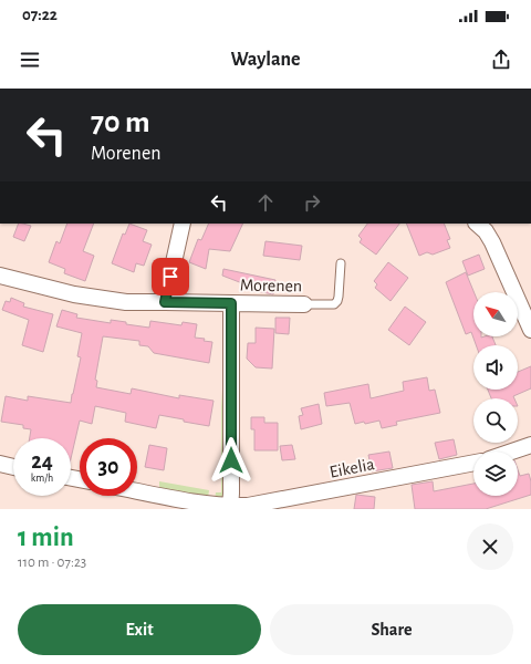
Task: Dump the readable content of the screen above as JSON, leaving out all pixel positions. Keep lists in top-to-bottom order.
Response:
{
  "streets": {
    "street": ["Morenen", "Eikelia"]
  },
  "north": "top left",
  "page": {
    "status": "07:22",
    "header": "Waylane",
    "turn": ["70 m", "Morenen"],
    "speed": "24 km/h",
    "limit": "30",
    "heading": ["1 min", "110 m · 07:23"],
    "buttons": ["Exit", "Share"]
  }
}
